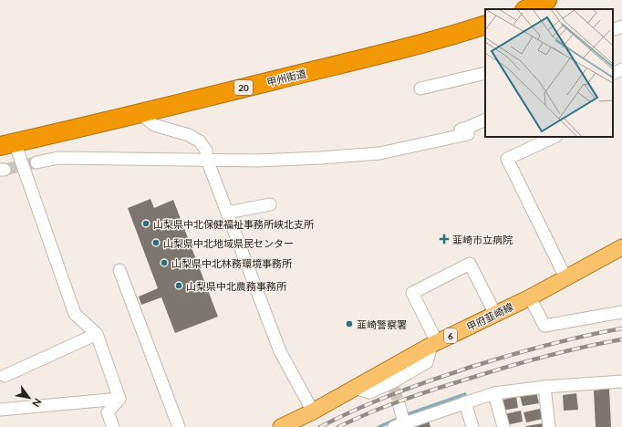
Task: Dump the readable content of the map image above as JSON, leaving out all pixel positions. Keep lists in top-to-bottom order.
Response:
{
  "streets": {
    "highway": ["甲州街道", "20"],
    "main road": ["甲府韮崎線", "6"]
  },
  "places": {
    "other": [
      "山梨県中北保健福祉事務所峡北支所",
      "山梨県中北地域県民センター",
      "山梨県中北林務環境事務所",
      "山梨県中北農務事務所",
      "韮崎警察署"
    ],
    "health": ["韮崎市立病院"]
  },
  "north": "bottom right"
}
